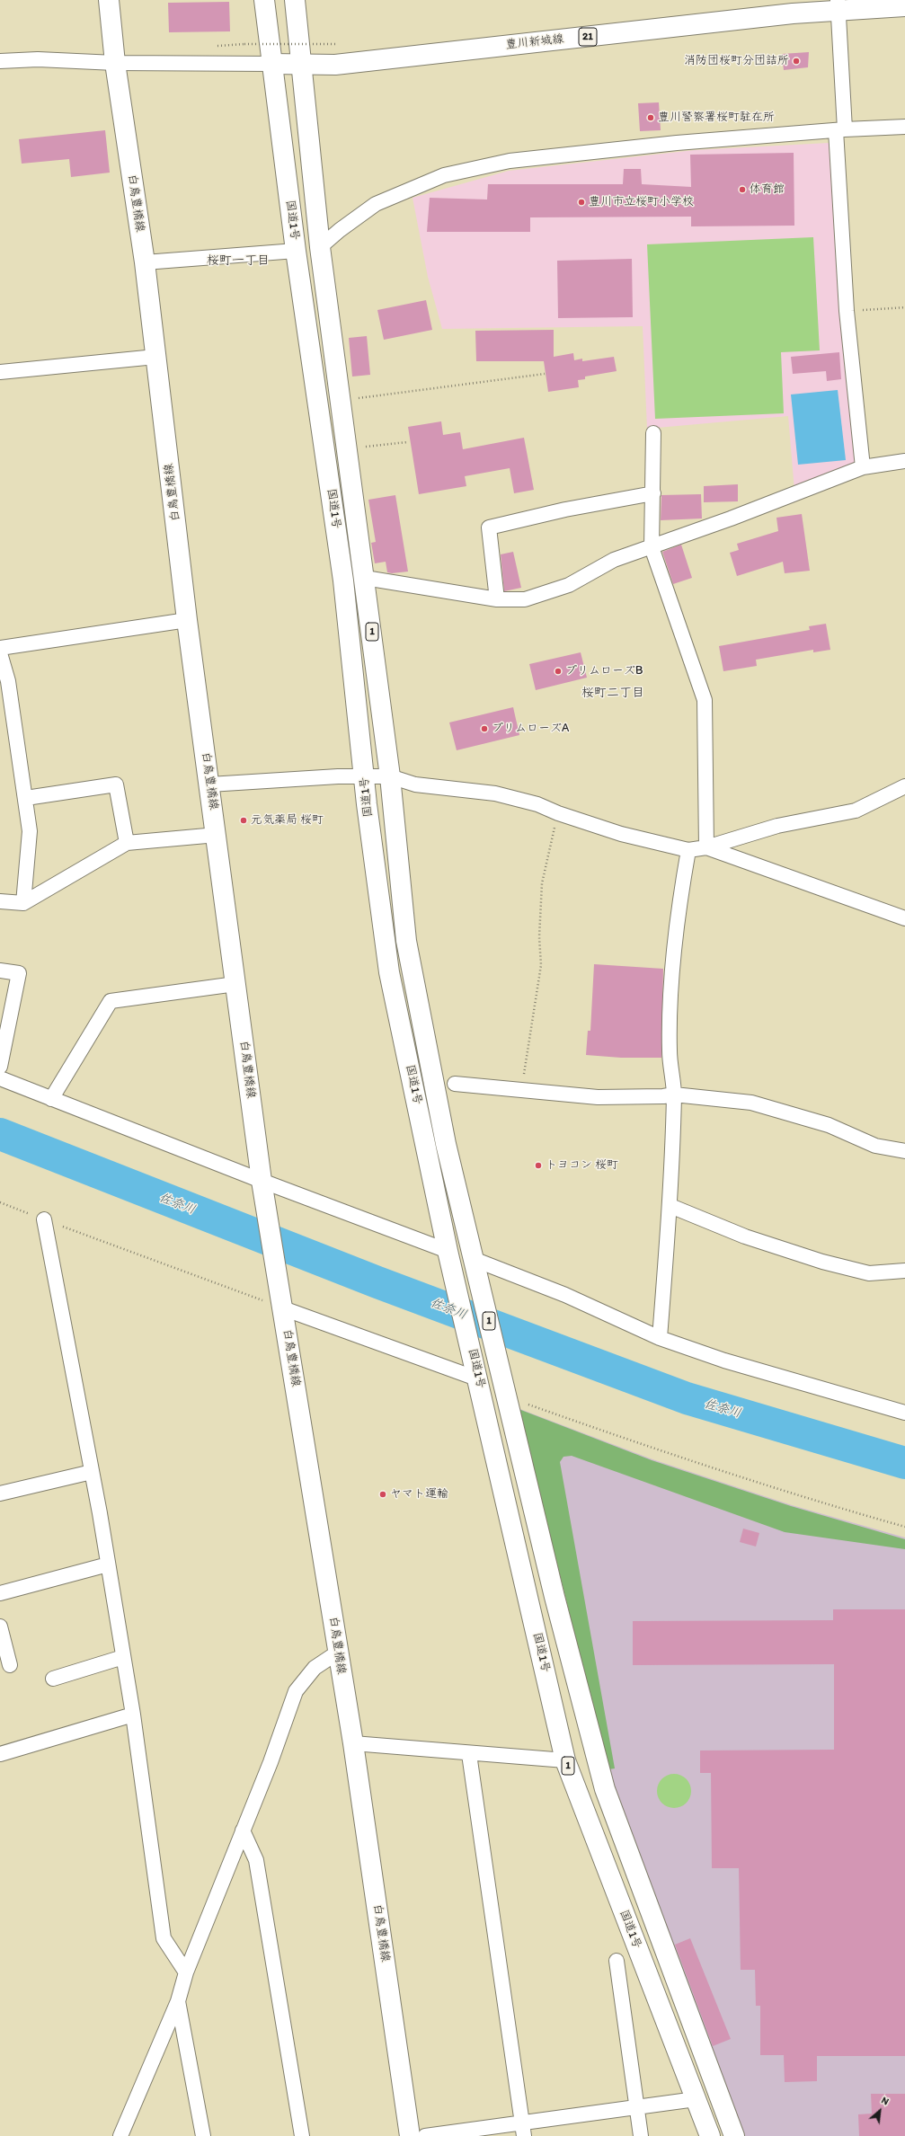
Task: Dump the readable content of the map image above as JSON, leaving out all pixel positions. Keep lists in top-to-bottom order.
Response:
{
  "streets": {
    "main road": [
      "21",
      "豊川新城線",
      "白鳥豊橋線",
      "国道1号",
      "1"
    ]
  },
  "crossings": [
    ["豊川新城線", "国道1号"]
  ],
  "districts": ["桜町一丁目", "桜町二丁目"],
  "water": ["佐奈川"],
  "places": [
    "消防団桜町分団詰所",
    "豊川警察署桜町駐在所",
    "体育館",
    "豊川市立桜町小学校",
    "プリムローズB",
    "プリムローズA",
    "元気薬局 桜町",
    "トヨコン 桜町",
    "ヤマト運輸"
  ],
  "north": "top right"
}
